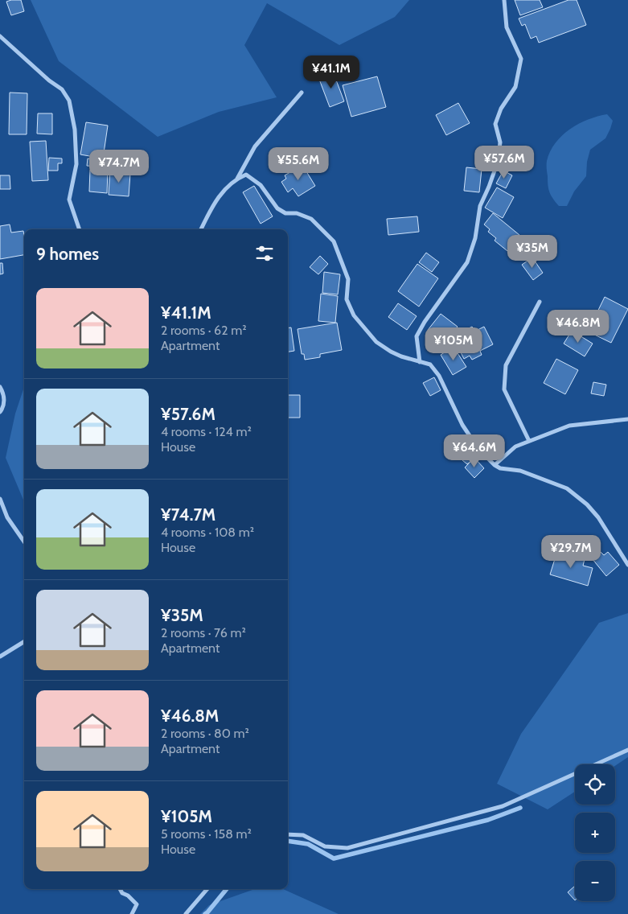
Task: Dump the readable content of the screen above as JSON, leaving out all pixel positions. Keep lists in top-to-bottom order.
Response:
{
  "page": {
    "price": [
      "¥41.1M",
      "¥57.6M",
      "¥55.6M",
      "¥74.7M",
      "¥35M",
      "¥46.8M",
      "¥105M",
      "¥64.6M",
      "¥29.7M"
    ],
    "heading": "9 homes",
    "list": [
      {
        "name": "¥41.1M",
        "note": "2 rooms · 62 m² · Apartment"
      },
      {
        "name": "¥57.6M",
        "note": "4 rooms · 124 m² · House"
      },
      {
        "name": "¥74.7M",
        "note": "4 rooms · 108 m² · House"
      },
      {
        "name": "¥35M",
        "note": "2 rooms · 76 m² · Apartment"
      },
      {
        "name": "¥46.8M",
        "note": "2 rooms · 80 m² · Apartment"
      },
      {
        "name": "¥105M",
        "note": "5 rooms · 158 m² · House"
      }
    ],
    "map_buttons": ["+", "−"]
  }
}
